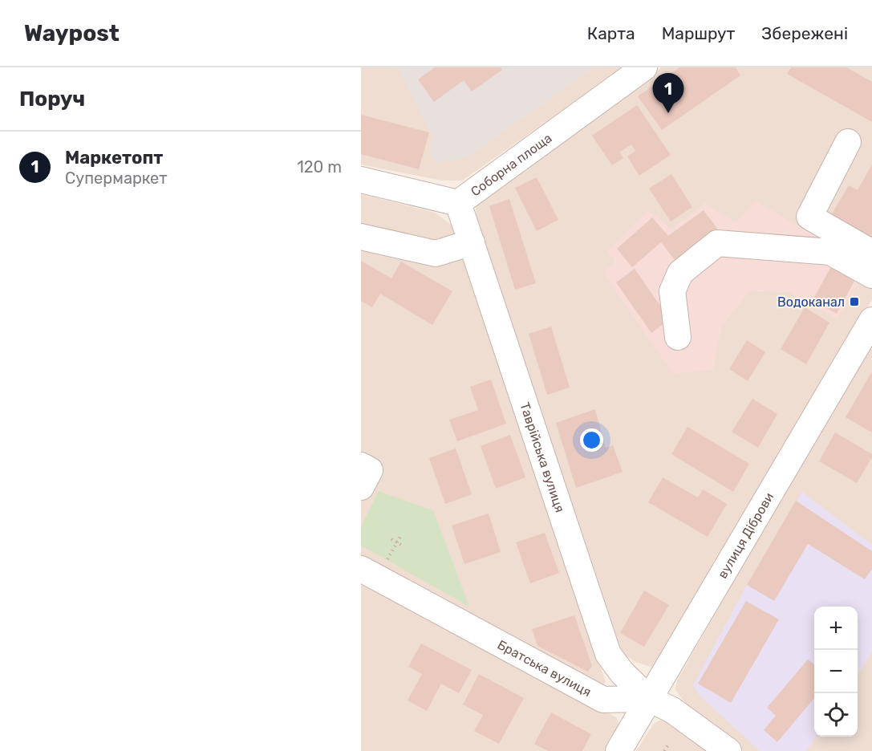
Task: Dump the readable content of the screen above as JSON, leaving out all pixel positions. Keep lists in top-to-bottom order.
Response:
{
  "streets": {
    "street": [
      "Соборна площа",
      "Таврійська вулиця",
      "вулиця Діброви",
      "Братська вулиця"
    ]
  },
  "crossings": [
    ["Соборна площа", "Таврійська вулиця"],
    ["Таврійська вулиця", "вулиця Діброви"],
    ["Таврійська вулиця", "Братська вулиця"],
    ["вулиця Діброви", "Братська вулиця"]
  ],
  "places": {
    "transit": ["Водоканал"]
  },
  "page": {
    "header": "Waypost",
    "nav": ["Карта", "Маршрут", "Збережені"],
    "heading": "Поруч",
    "pins": "1",
    "list": [
      {
        "mark": "1",
        "name": "Маркетопт",
        "note": "Супермаркет",
        "value": "120 m"
      }
    ],
    "map_buttons": ["+", "−"]
  }
}
